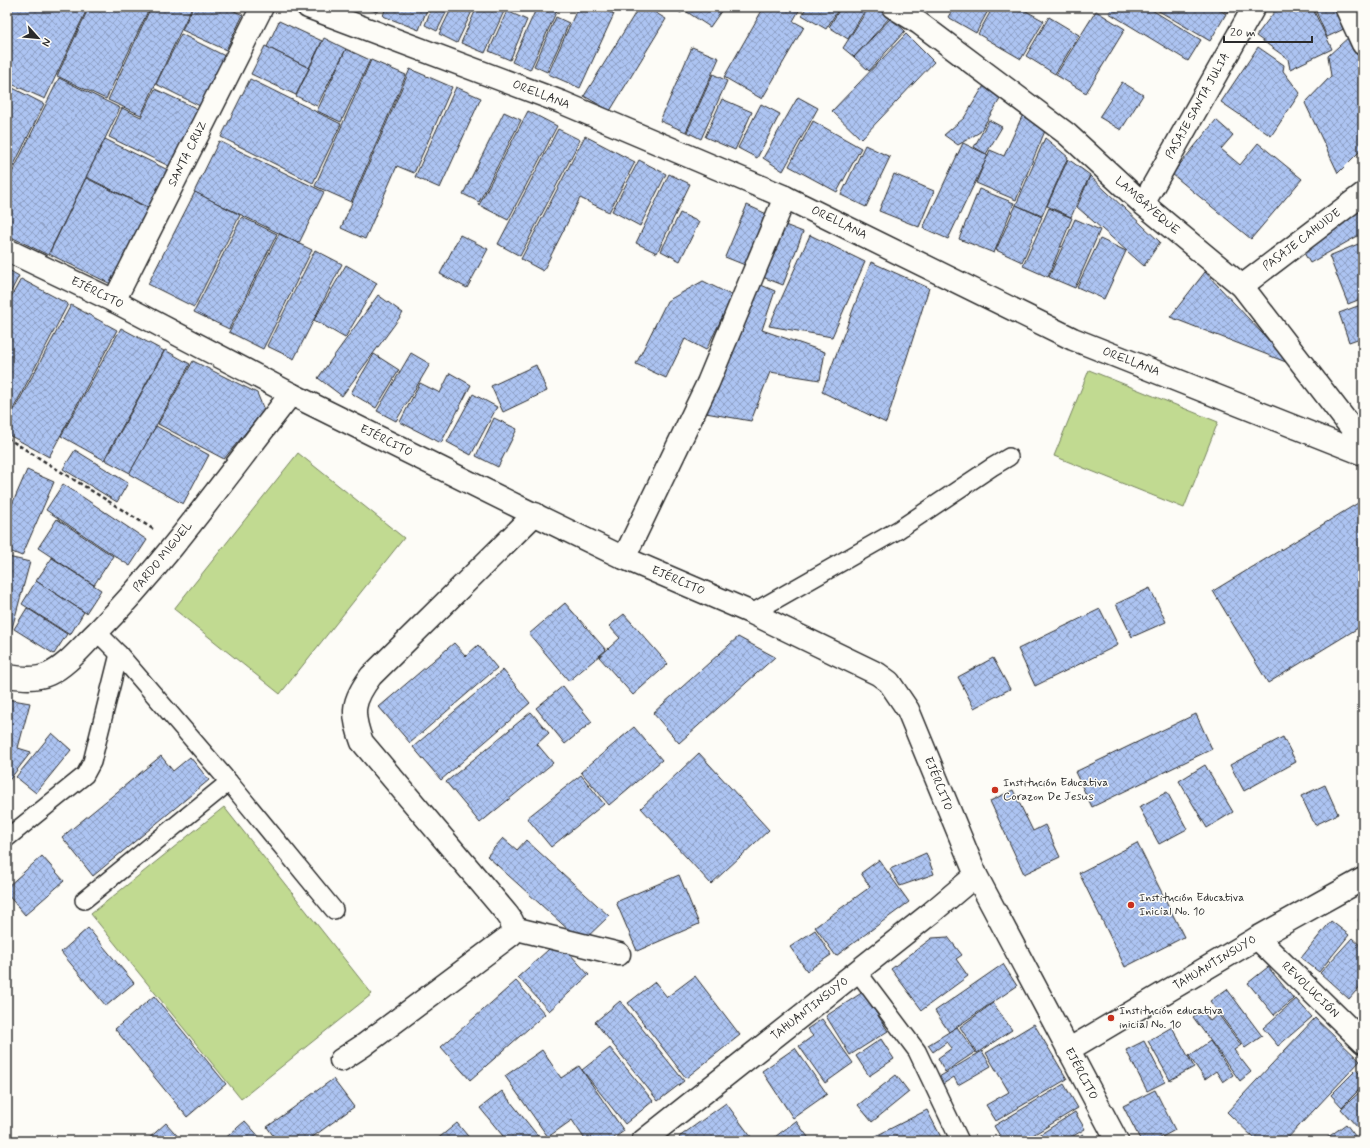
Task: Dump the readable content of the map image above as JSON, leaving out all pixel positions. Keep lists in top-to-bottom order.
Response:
{
  "streets": {
    "street": [
      "ORELLANA",
      "PASAJE SANTA JULIA",
      "SANTA CRUZ",
      "LAMBAYEQUE",
      "PASAJE CAHUIDE",
      "EJÉRCITO",
      "PARDO MIGUEL",
      "TAHUANTINSUYO",
      "REVOLUCIÓN"
    ]
  },
  "crossings": [
    ["PASAJE SANTA JULIA", "LAMBAYEQUE"],
    ["SANTA CRUZ", "EJÉRCITO"],
    ["LAMBAYEQUE", "PASAJE CAHUIDE"],
    ["EJÉRCITO", "PARDO MIGUEL"],
    ["EJÉRCITO", "TAHUANTINSUYO"],
    ["TAHUANTINSUYO", "REVOLUCIÓN"]
  ],
  "places": ["Institución Educativa Corazon De Jesus", "Institución Educativa Inicial No. 10", "Institución educativa inicial No. 10"],
  "scale_bar": "20 m",
  "north": "bottom right"
}
